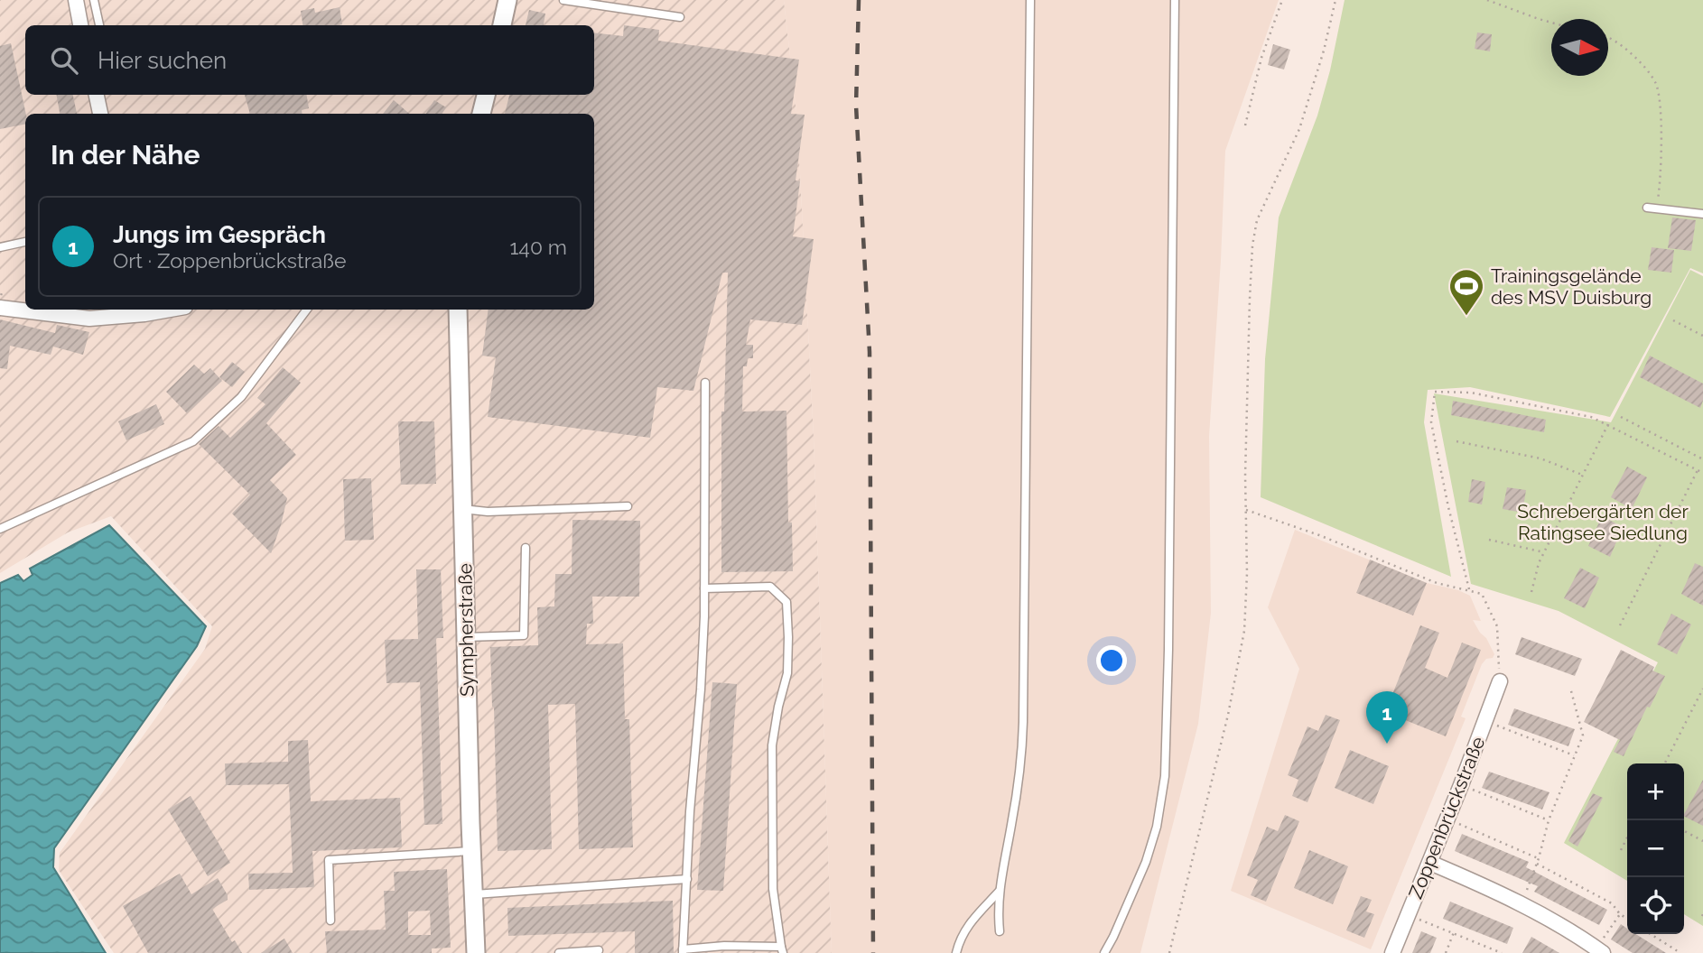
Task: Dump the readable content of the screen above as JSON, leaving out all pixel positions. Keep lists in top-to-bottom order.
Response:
{
  "streets": {
    "street": ["Sympherstraße", "Zoppenbrückstraße"]
  },
  "parks": ["Schrebergärten der Ratingsee Siedlung"],
  "places": {
    "sports": ["Trainingsgelände des MSV Duisburg"]
  },
  "north": "right",
  "page": {
    "search": "Hier suchen",
    "heading": "In der Nähe",
    "list": [
      {
        "mark": "1",
        "name": "Jungs im Gespräch",
        "note": "Ort · Zoppenbrückstraße",
        "value": "140 m"
      }
    ],
    "pins": "1",
    "map_buttons": ["+", "−"]
  }
}
